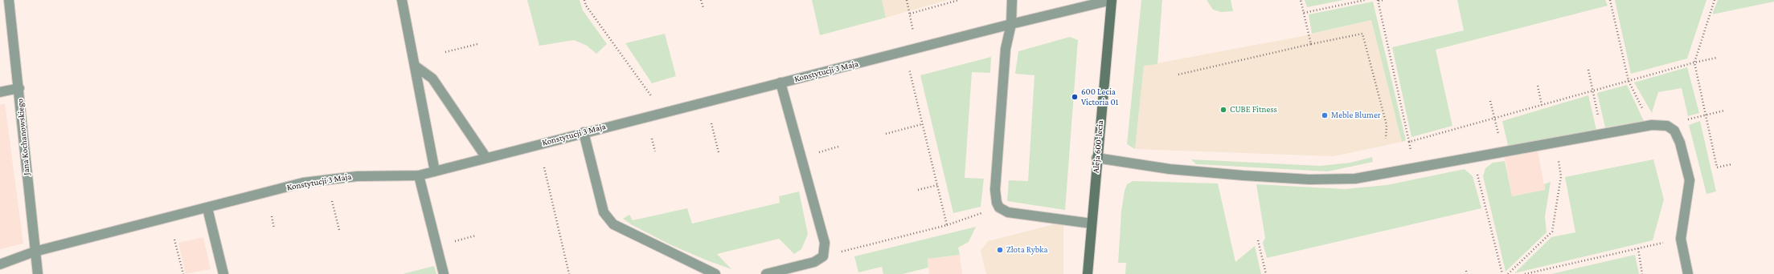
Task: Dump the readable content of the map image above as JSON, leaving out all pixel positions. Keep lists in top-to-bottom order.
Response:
{
  "streets": {
    "main road": ["Aleja 600-lecia"],
    "street": ["Konstytucji 3 Maja", "Jana Kochanowskiego"]
  },
  "crossings": [
    ["Konstytucji 3 Maja", "Jana Kochanowskiego"],
    ["Konstytucji 3 Maja", "Aleja 600-lecia"]
  ],
  "places": [
    "600 Lecia Victoria 01",
    "CUBE Fitness",
    "Meble Blumer",
    "Złota Rybka"
  ]
}
